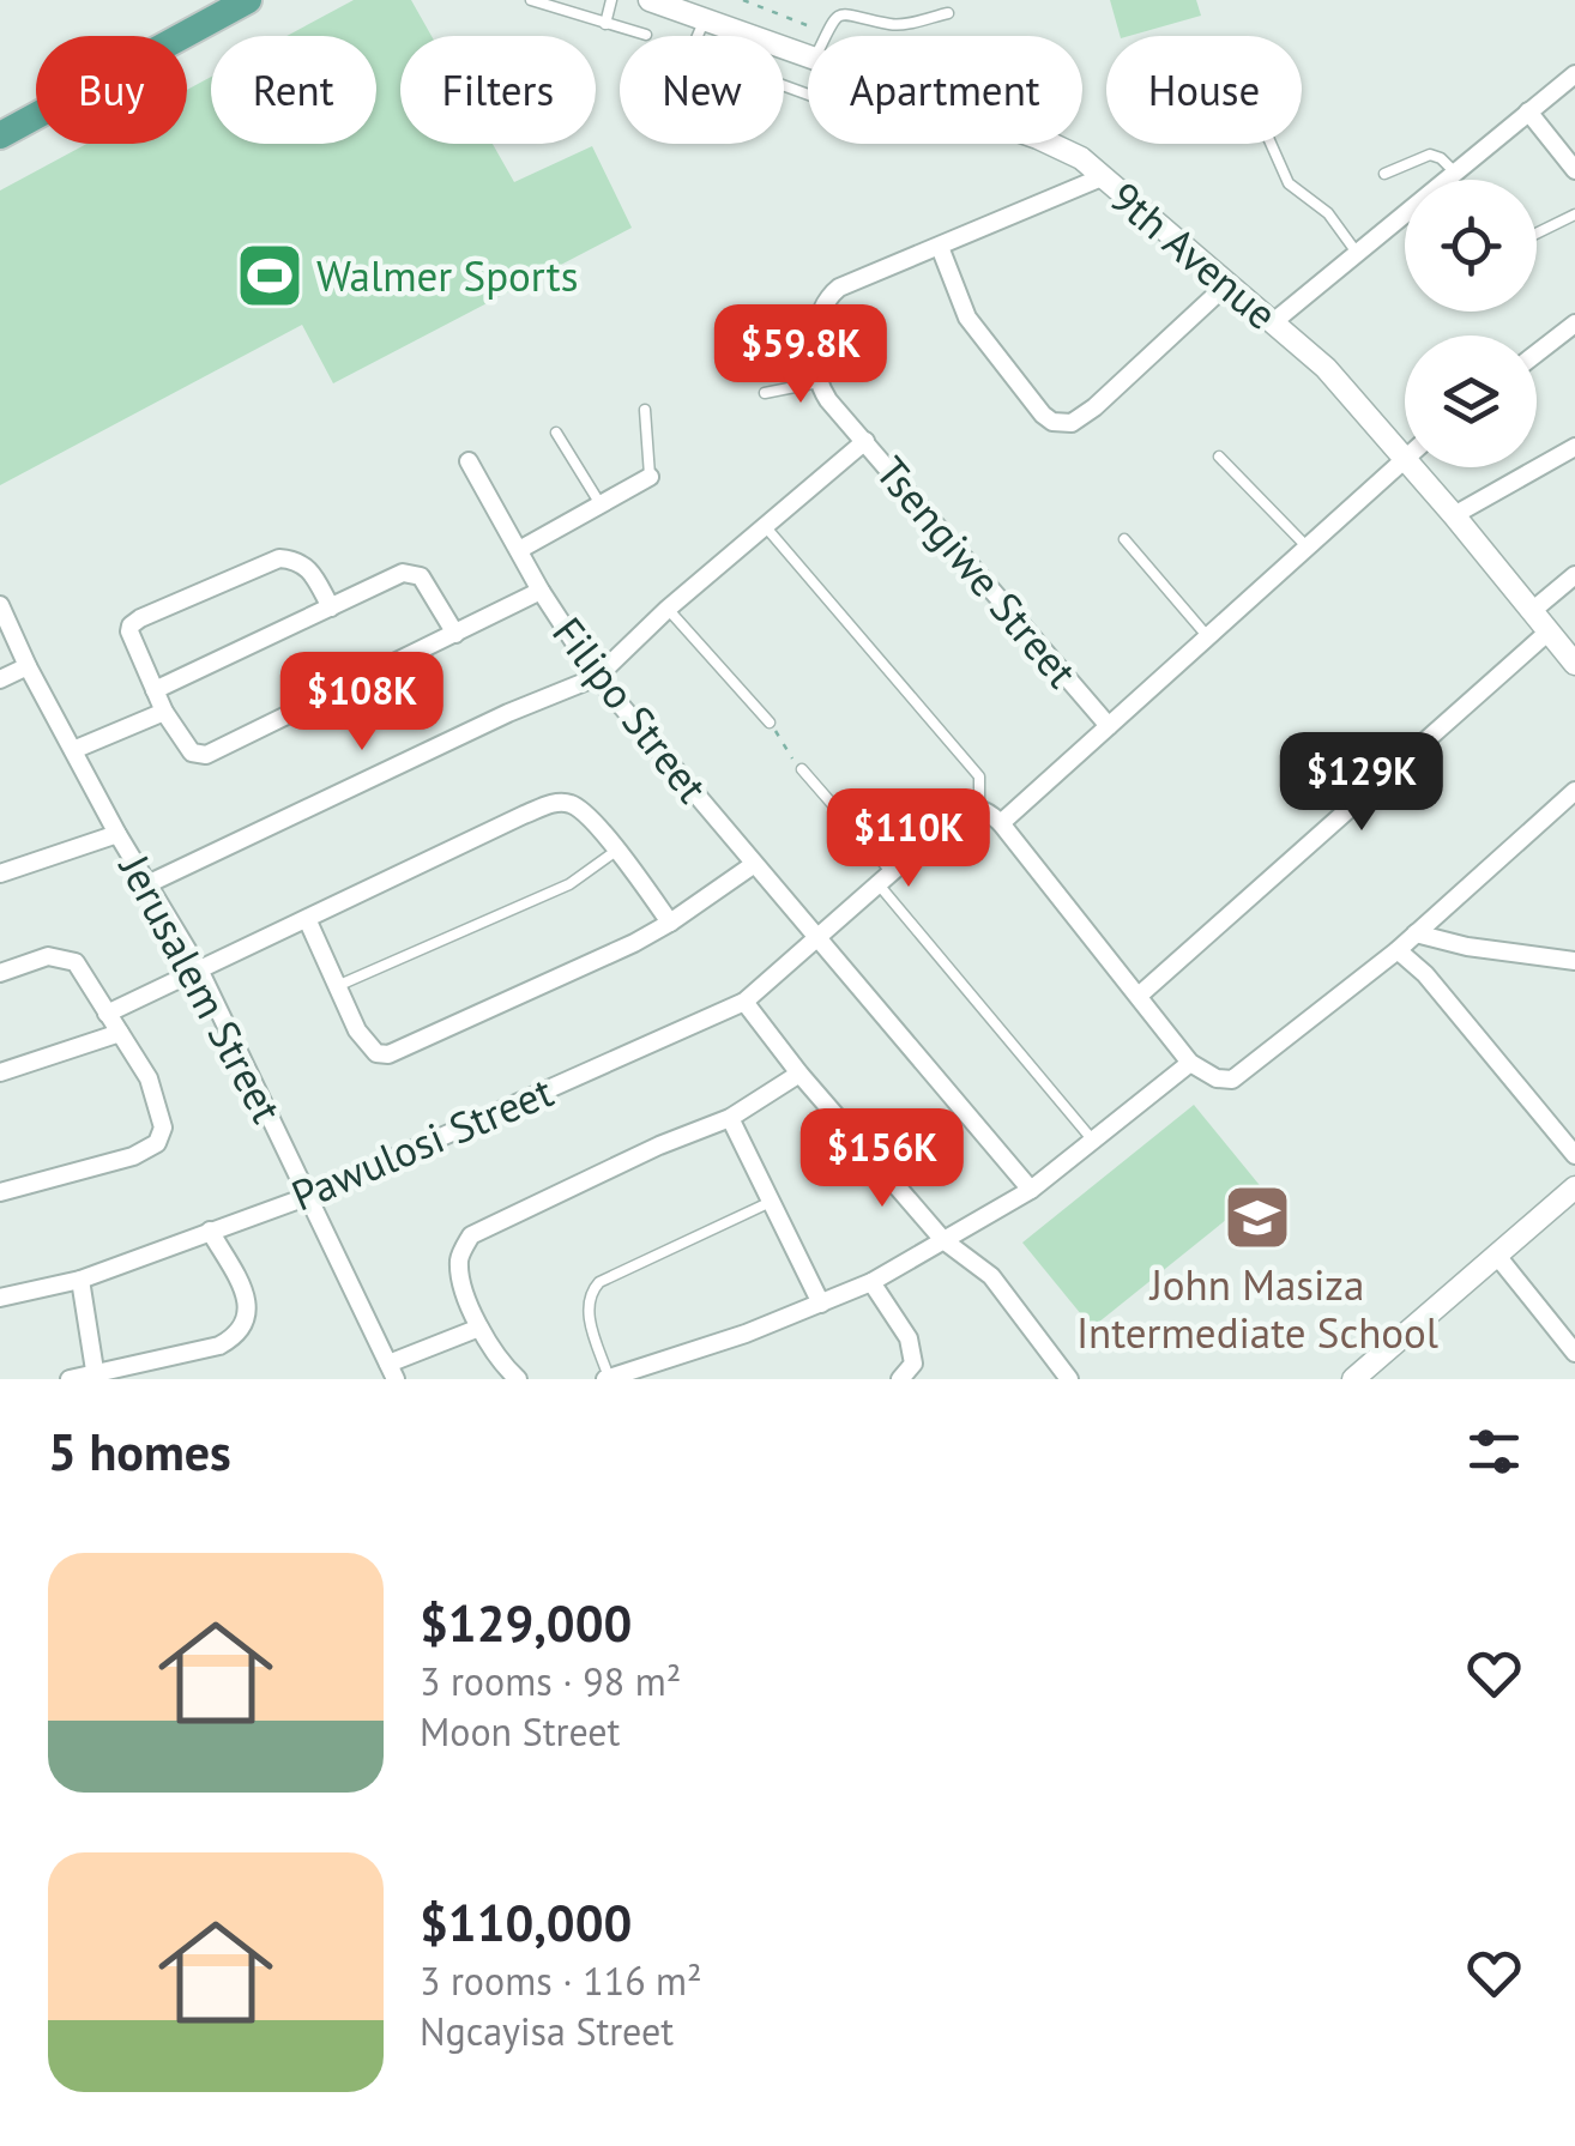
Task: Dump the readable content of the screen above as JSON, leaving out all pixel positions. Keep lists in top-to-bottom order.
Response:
{
  "streets": {
    "street": [
      "9th Avenue",
      "Tsengiwe Street",
      "Filipo Street",
      "Jerusalem Street",
      "Pawulosi Street"
    ]
  },
  "crossings": [
    ["Filipo Street", "Pawulosi Street"],
    ["Jerusalem Street", "Pawulosi Street"]
  ],
  "places": {
    "sports": ["Walmer Sports"],
    "school or university": ["John Masiza Intermediate School"]
  },
  "page": {
    "chip": [
      "Buy",
      "Rent",
      "Filters",
      "New",
      "Apartment",
      "House"
    ],
    "price": [
      "$59.8K",
      "$108K",
      "$129K",
      "$110K",
      "$156K"
    ],
    "heading": "5 homes",
    "list": [
      {
        "name": "$129,000",
        "note": "3 rooms · 98 m² · Moon Street"
      },
      {
        "name": "$110,000",
        "note": "3 rooms · 116 m² · Ngcayisa Street"
      }
    ]
  }
}
